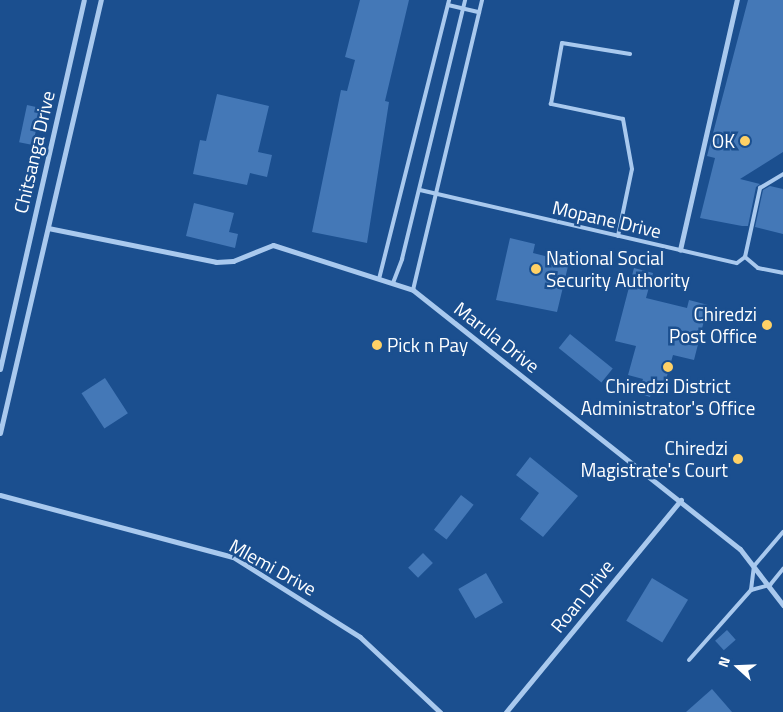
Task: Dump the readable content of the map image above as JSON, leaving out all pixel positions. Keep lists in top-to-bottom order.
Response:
{
  "streets": {
    "street": [
      "Chitsanga Drive",
      "Marula Drive",
      "Mlemi Drive",
      "Roan Drive"
    ],
    "lane": ["Mopane Drive"]
  },
  "crossings": [
    ["Marula Drive", "Roan Drive"]
  ],
  "places": [
    "OK",
    "National Social Security Authority",
    "Chiredzi Post Office",
    "Pick n Pay",
    "Chiredzi District Administrator's Office",
    "Chiredzi Magistrate's Court"
  ],
  "north": "left"
}
